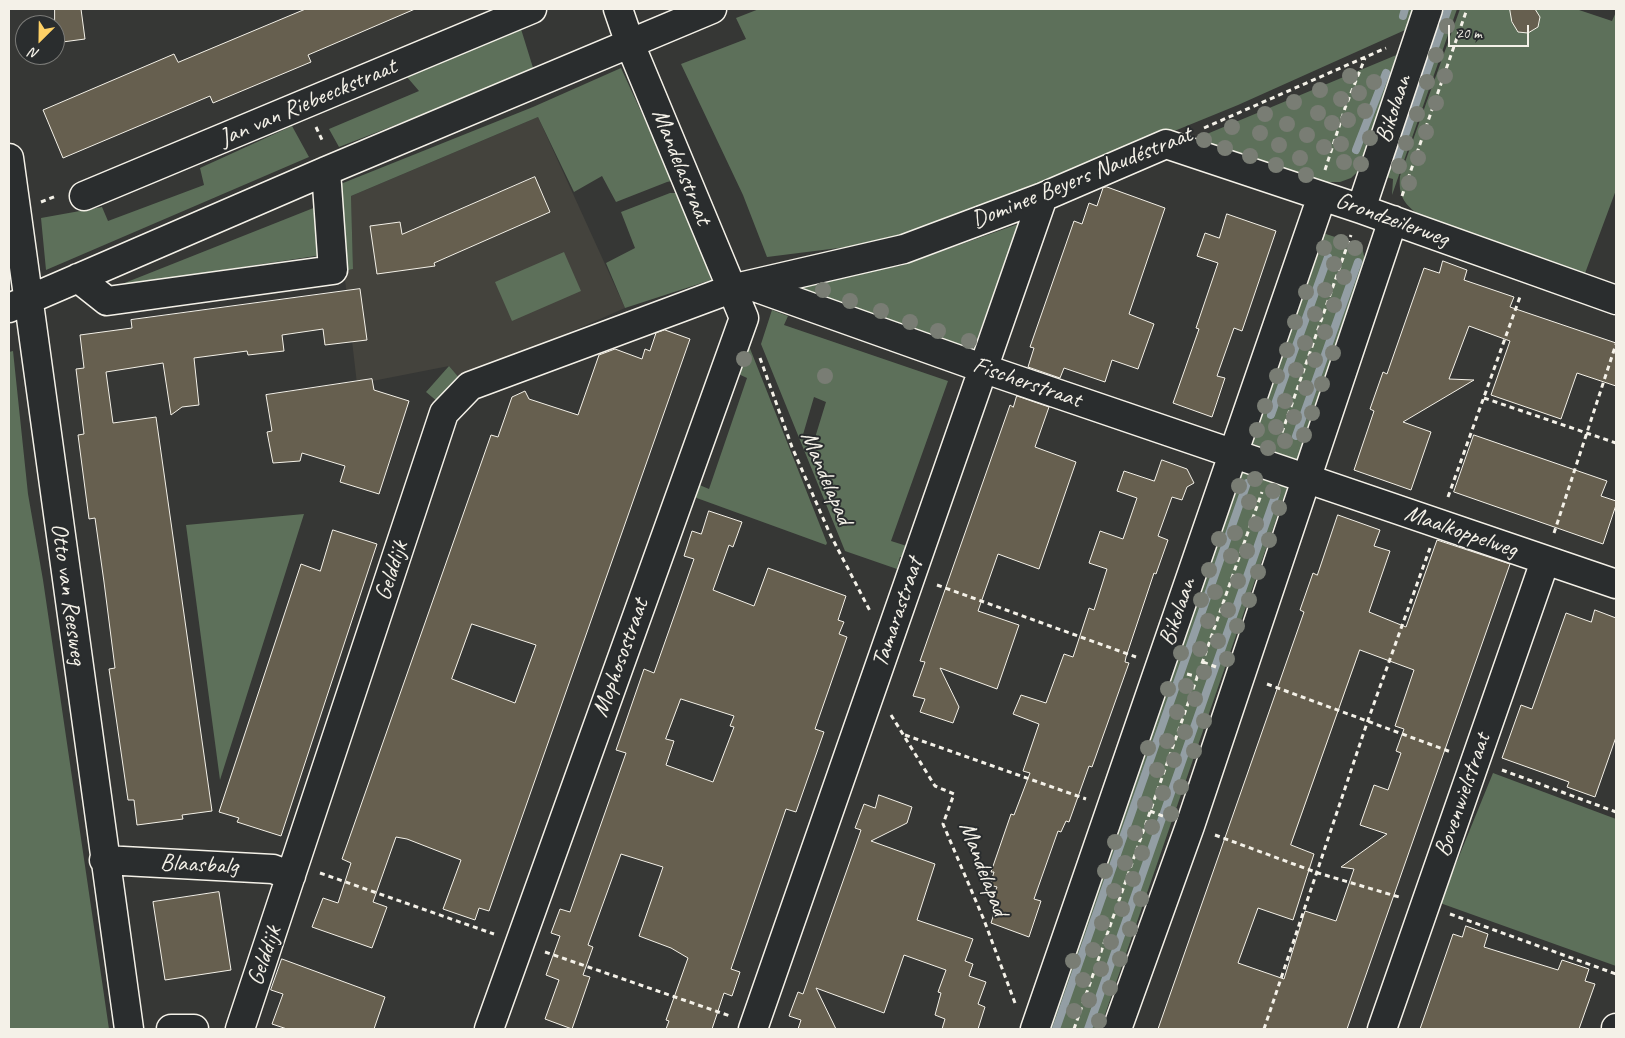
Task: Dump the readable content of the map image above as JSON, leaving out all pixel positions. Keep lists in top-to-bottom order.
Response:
{
  "streets": {
    "street": [
      "Jan van Riebeeckstraat",
      "Bikolaan",
      "Mandelastraat",
      "Dominee Beyers Naudéstraat",
      "Grondzeilerweg",
      "Fischerstraat",
      "Maalkoppelweg",
      "Gelddijk",
      "Otto van Reesweg",
      "Tamarastraat",
      "Mophosostraat",
      "Bovenwielstraat",
      "Blaasbalg"
    ],
    "path": ["Mandelapad"]
  },
  "crossings": [
    ["Bikolaan", "Dominee Beyers Naudéstraat"],
    ["Bikolaan", "Grondzeilerweg"],
    ["Bikolaan", "Fischerstraat"],
    ["Bikolaan", "Mandelapad"],
    ["Mandelastraat", "Dominee Beyers Naudéstraat"],
    ["Mandelastraat", "Fischerstraat"],
    ["Mandelastraat", "Gelddijk"],
    ["Dominee Beyers Naudéstraat", "Grondzeilerweg"],
    ["Dominee Beyers Naudéstraat", "Fischerstraat"],
    ["Dominee Beyers Naudéstraat", "Gelddijk"],
    ["Dominee Beyers Naudéstraat", "Tamarastraat"],
    ["Fischerstraat", "Maalkoppelweg"],
    ["Fischerstraat", "Gelddijk"],
    ["Fischerstraat", "Tamarastraat"],
    ["Mandelapad", "Tamarastraat"],
    ["Mandelapad", "Mophosostraat"],
    ["Maalkoppelweg", "Bovenwielstraat"],
    ["Gelddijk", "Blaasbalg"],
    ["Otto van Reesweg", "Blaasbalg"]
  ],
  "scale_bar": "20 m",
  "north": "bottom left"
}
